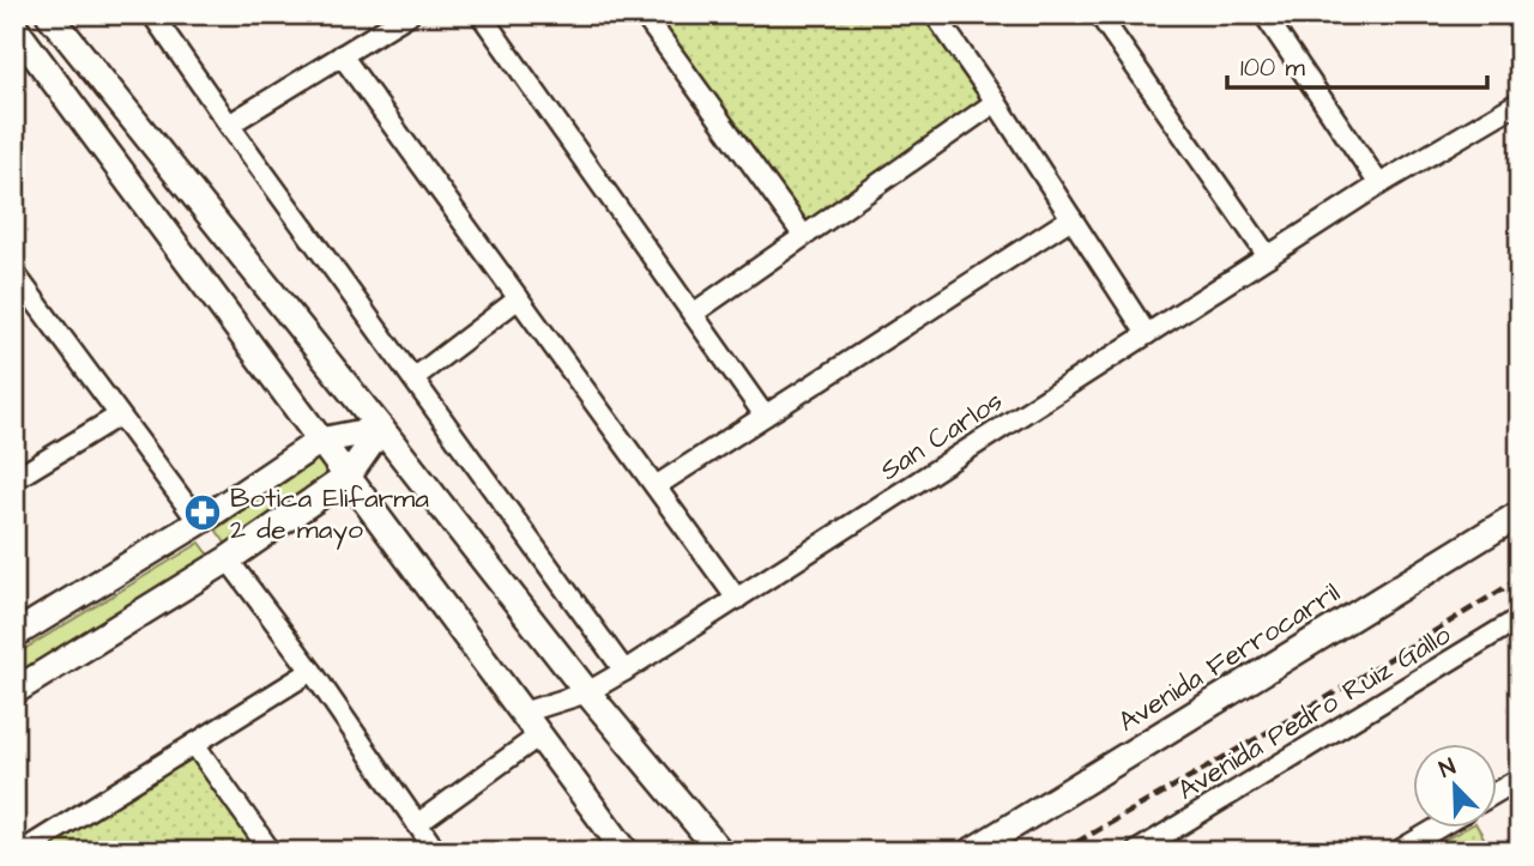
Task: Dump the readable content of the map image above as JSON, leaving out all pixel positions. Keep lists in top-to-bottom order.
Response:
{
  "streets": {
    "street": ["San Carlos", "Avenida Ferrocarril", "Avenida Pedro Ruiz Gallo"]
  },
  "places": {
    "pharmacy": ["Botica Elifarma 2 de mayo"]
  },
  "scale_bar": "100 m",
  "north": "top left"
}
